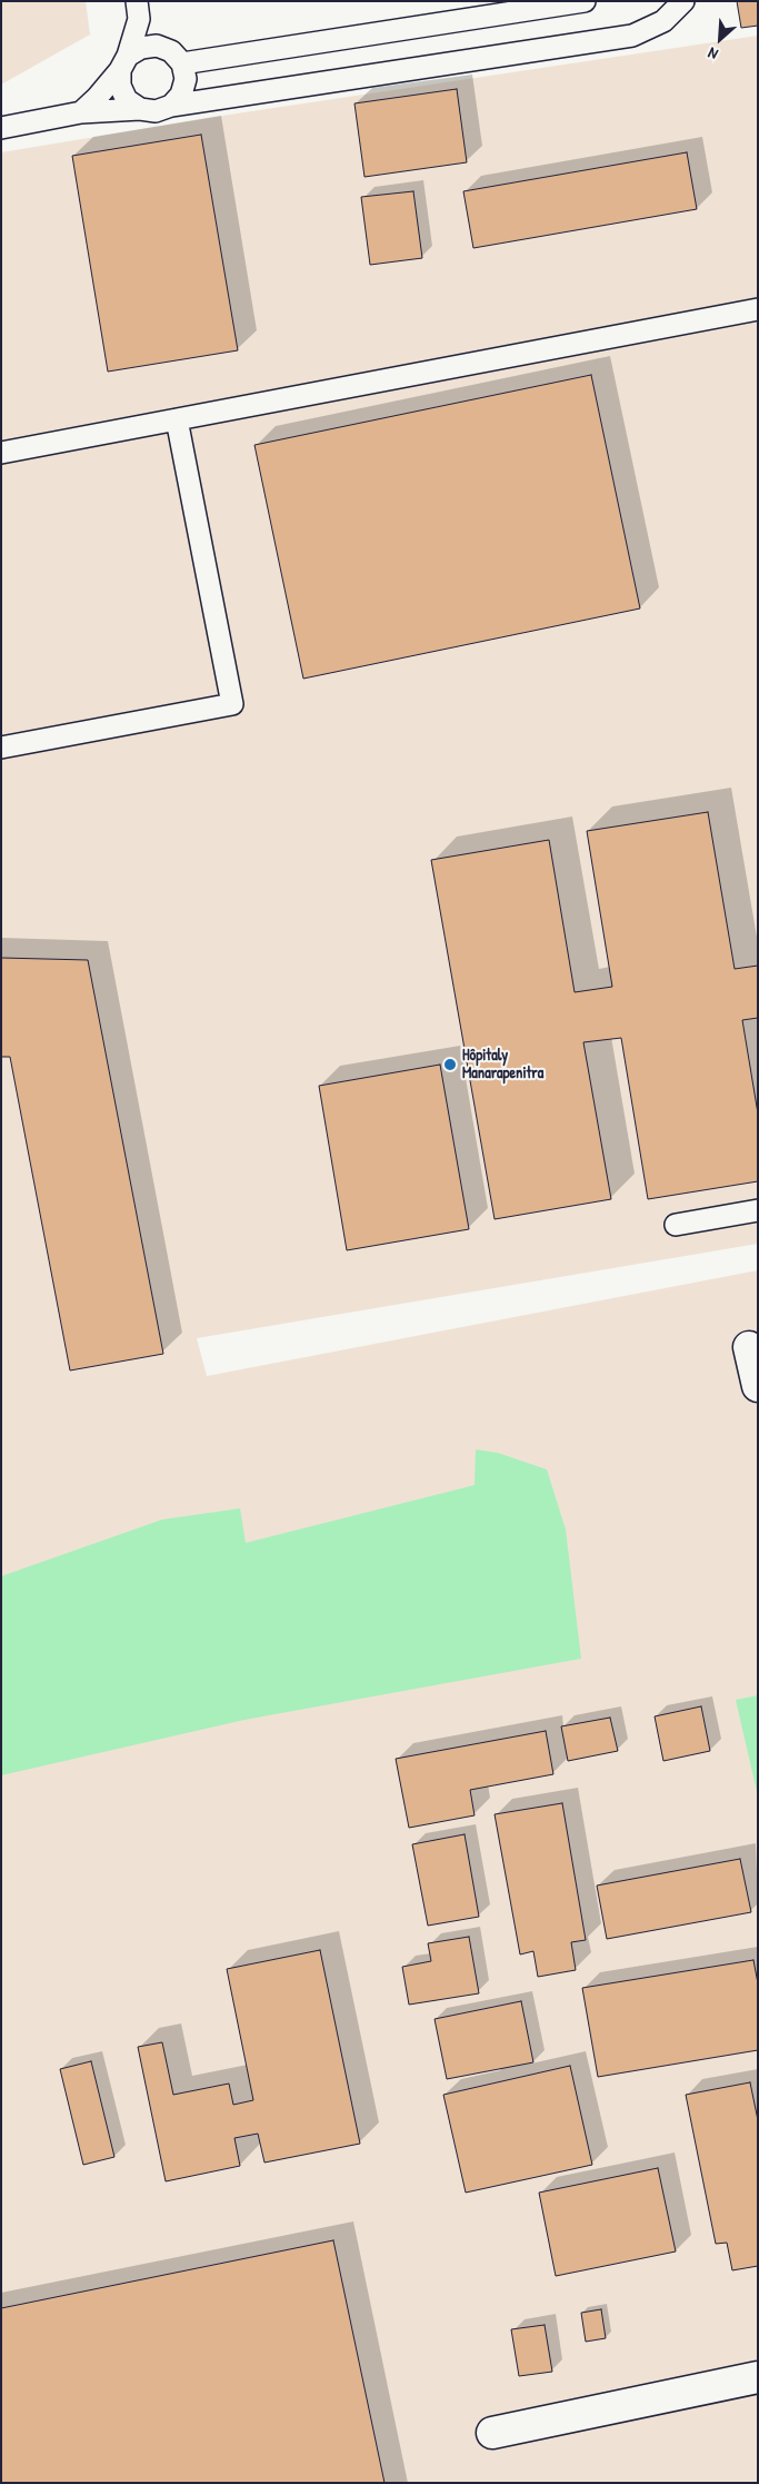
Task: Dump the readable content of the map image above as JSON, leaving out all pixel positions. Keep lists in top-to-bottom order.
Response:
{
  "places": ["Hôpitaly Manarapenitra"],
  "north": "bottom left"
}
